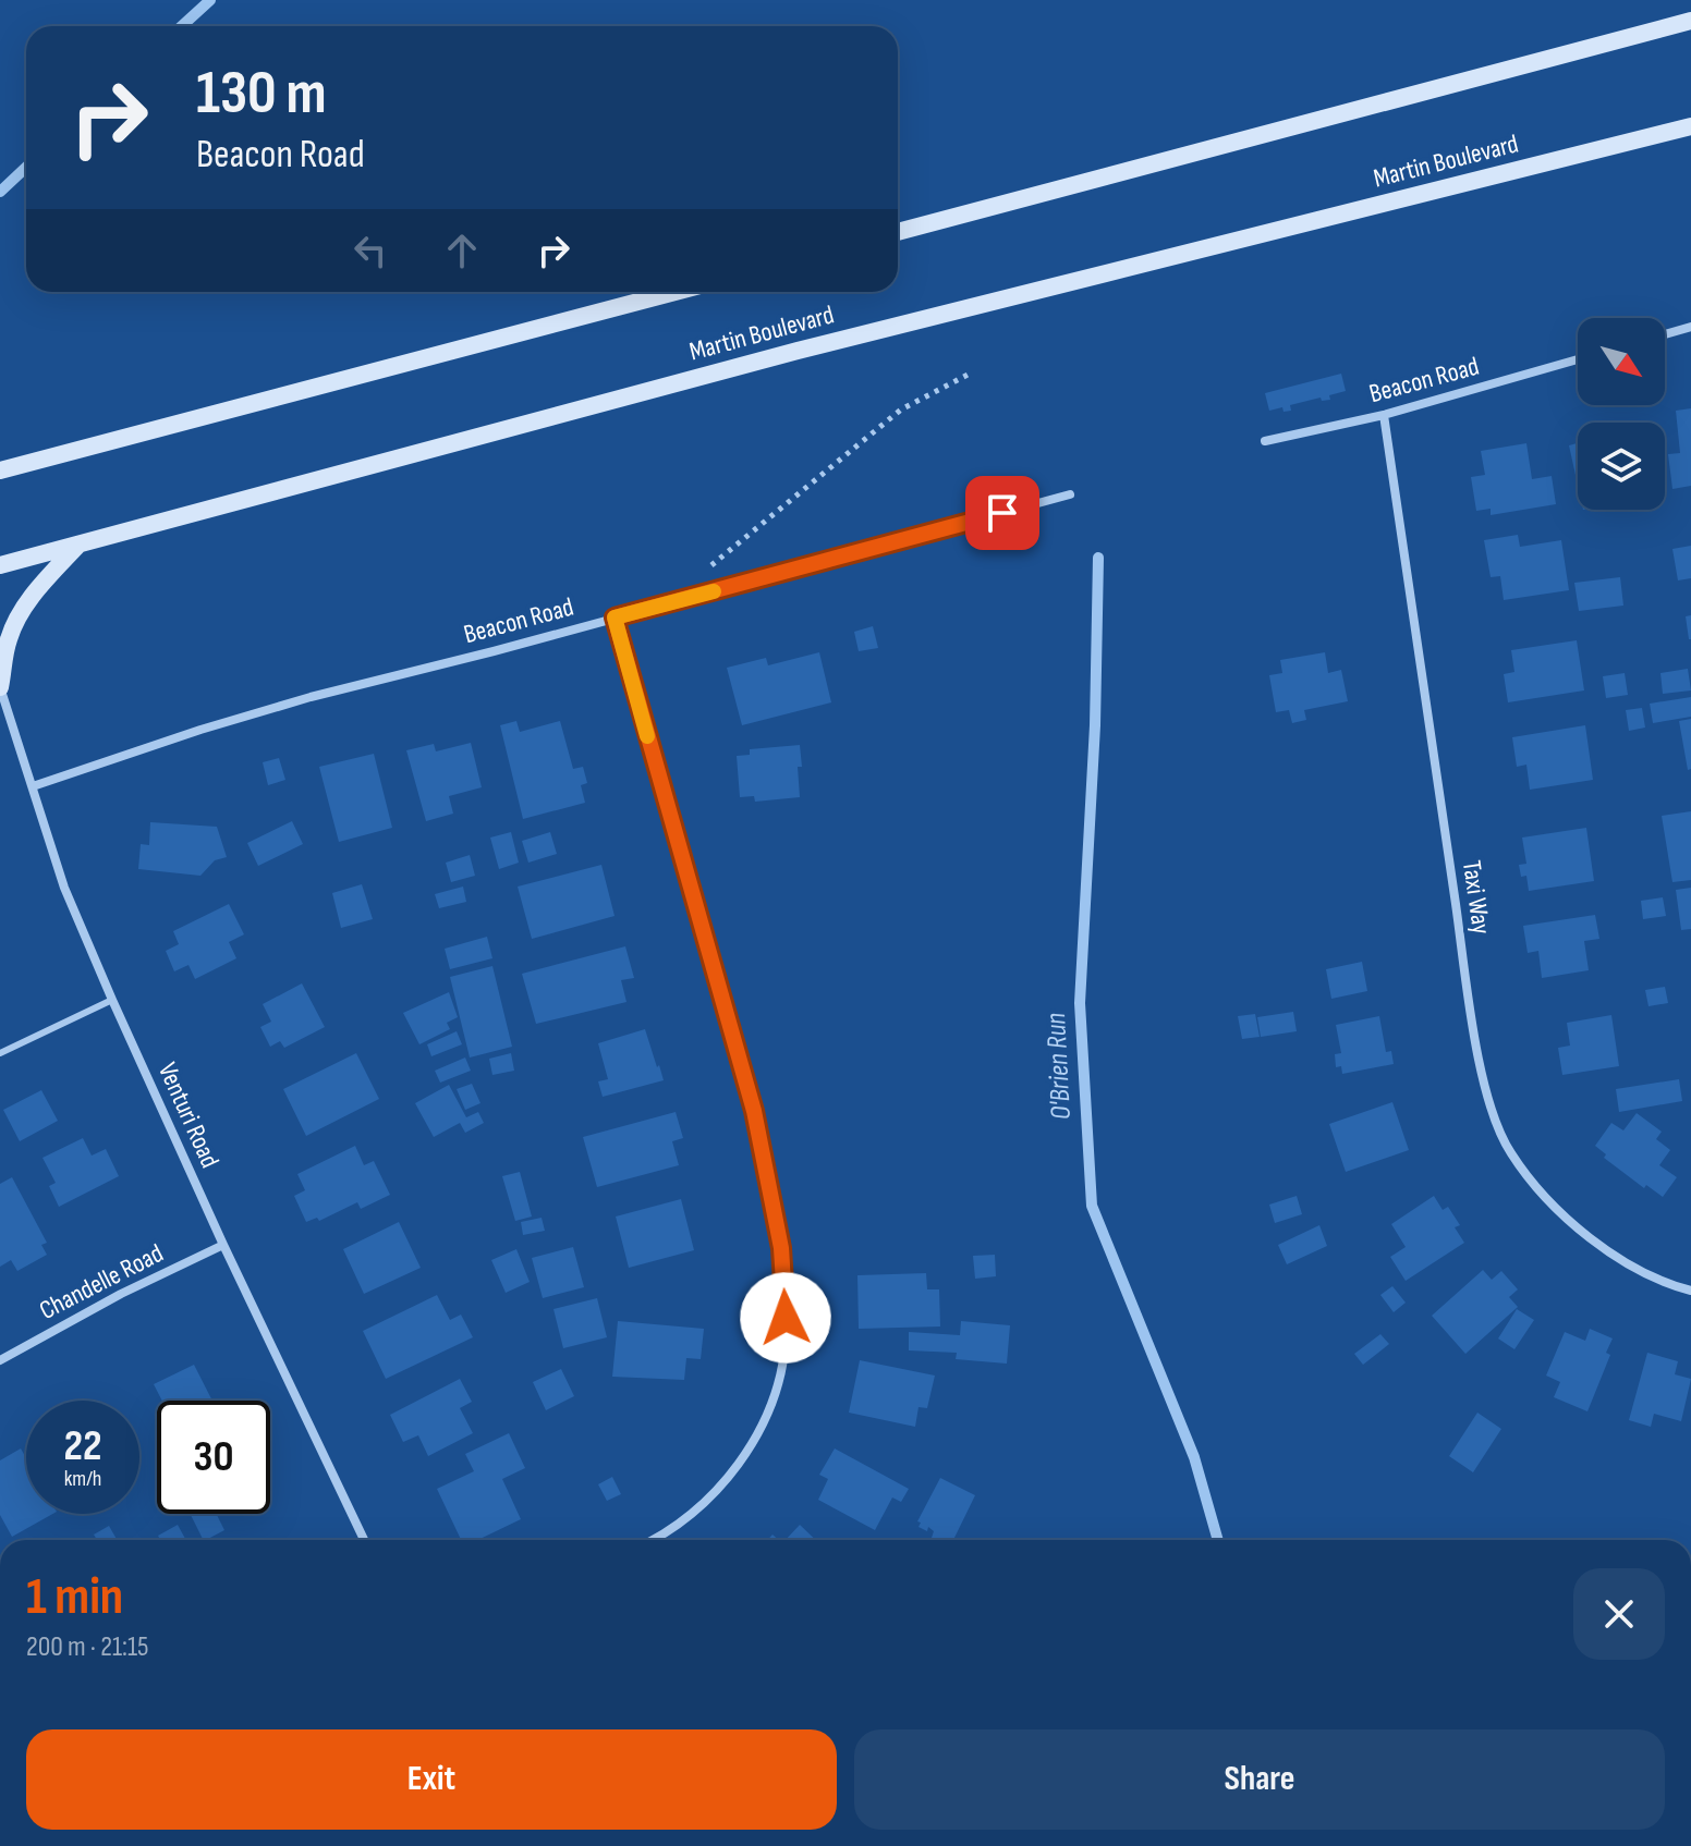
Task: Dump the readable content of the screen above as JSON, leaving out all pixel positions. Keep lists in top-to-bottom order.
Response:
{
  "streets": {
    "main road": ["Martin Boulevard"],
    "street": [
      "Beacon Road",
      "Taxi Way",
      "Venturi Road",
      "Chandelle Road"
    ]
  },
  "crossings": [
    ["Beacon Road", "Taxi Way"],
    ["Beacon Road", "Venturi Road"],
    ["Venturi Road", "Chandelle Road"]
  ],
  "water": ["O'Brien Run"],
  "north": "bottom right",
  "page": {
    "turn": ["130 m", "Beacon Road"],
    "speed": "22 km/h",
    "limit": "30",
    "heading": ["1 min", "200 m · 21:15"],
    "buttons": ["Exit", "Share"]
  }
}
